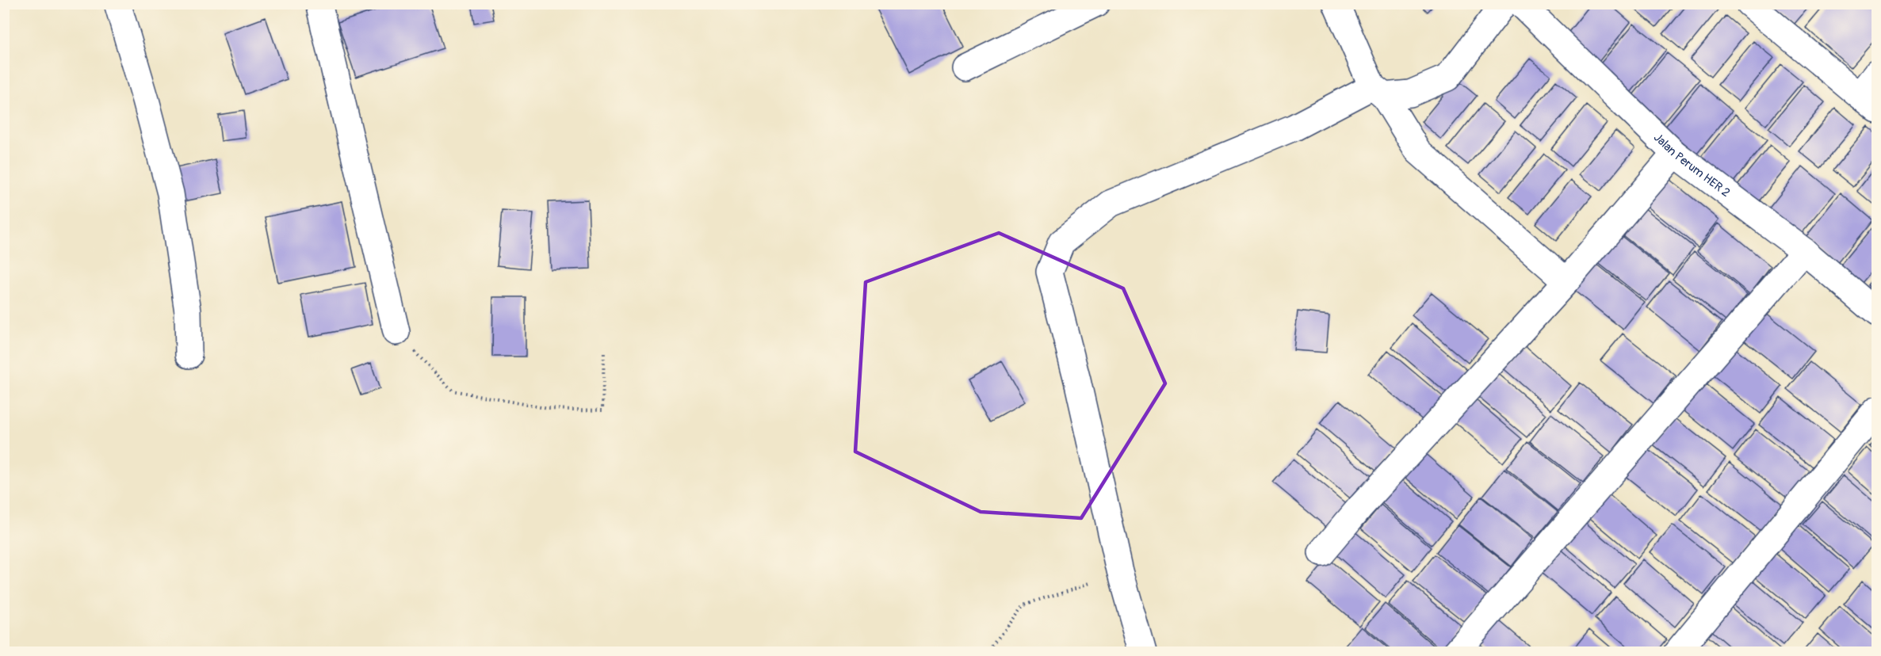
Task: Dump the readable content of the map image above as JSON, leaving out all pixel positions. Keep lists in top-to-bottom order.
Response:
{
  "streets": {
    "street": ["Jalan Perum HER 2"]
  }
}
